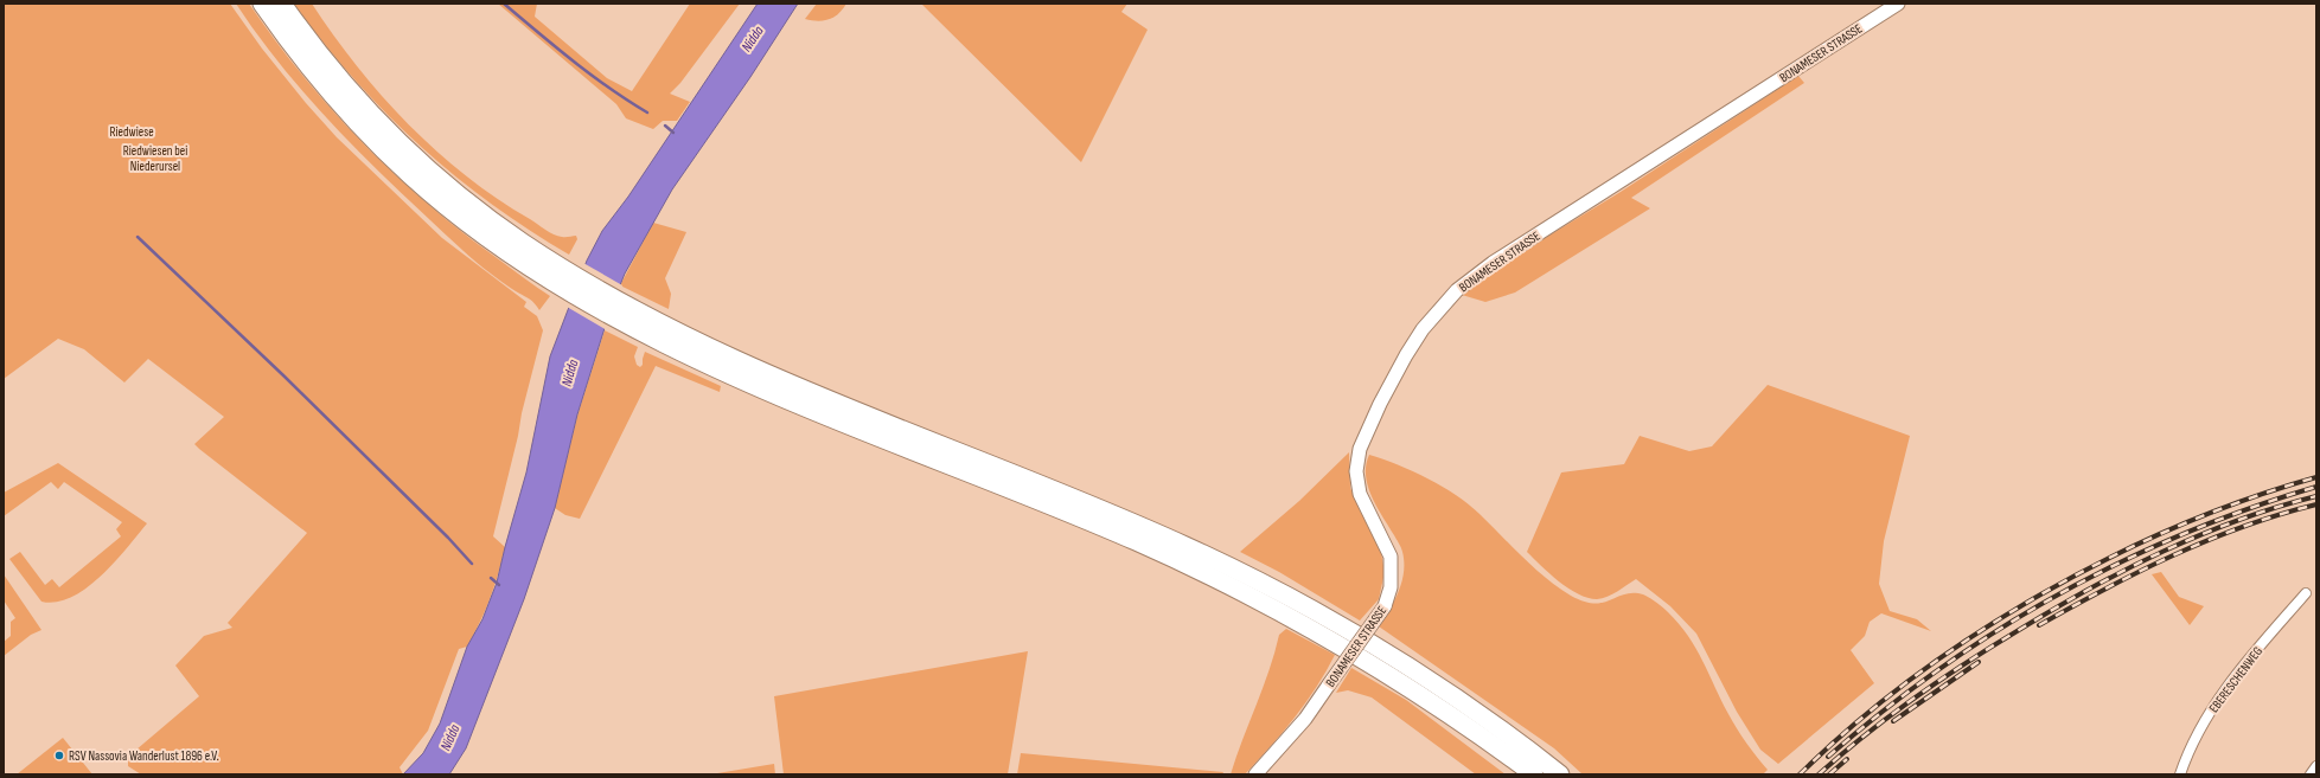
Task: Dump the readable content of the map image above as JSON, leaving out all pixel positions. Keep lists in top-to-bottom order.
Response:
{
  "streets": {
    "street": ["BONAMESER STRASSE", "EBERESCHENWEG"]
  },
  "water": ["Nidda"],
  "parks": ["Riedwiese", "Riedwiesen bei Niederursel"],
  "places": ["RSV Nassovia Wanderlust 1896 e.V."]
}
